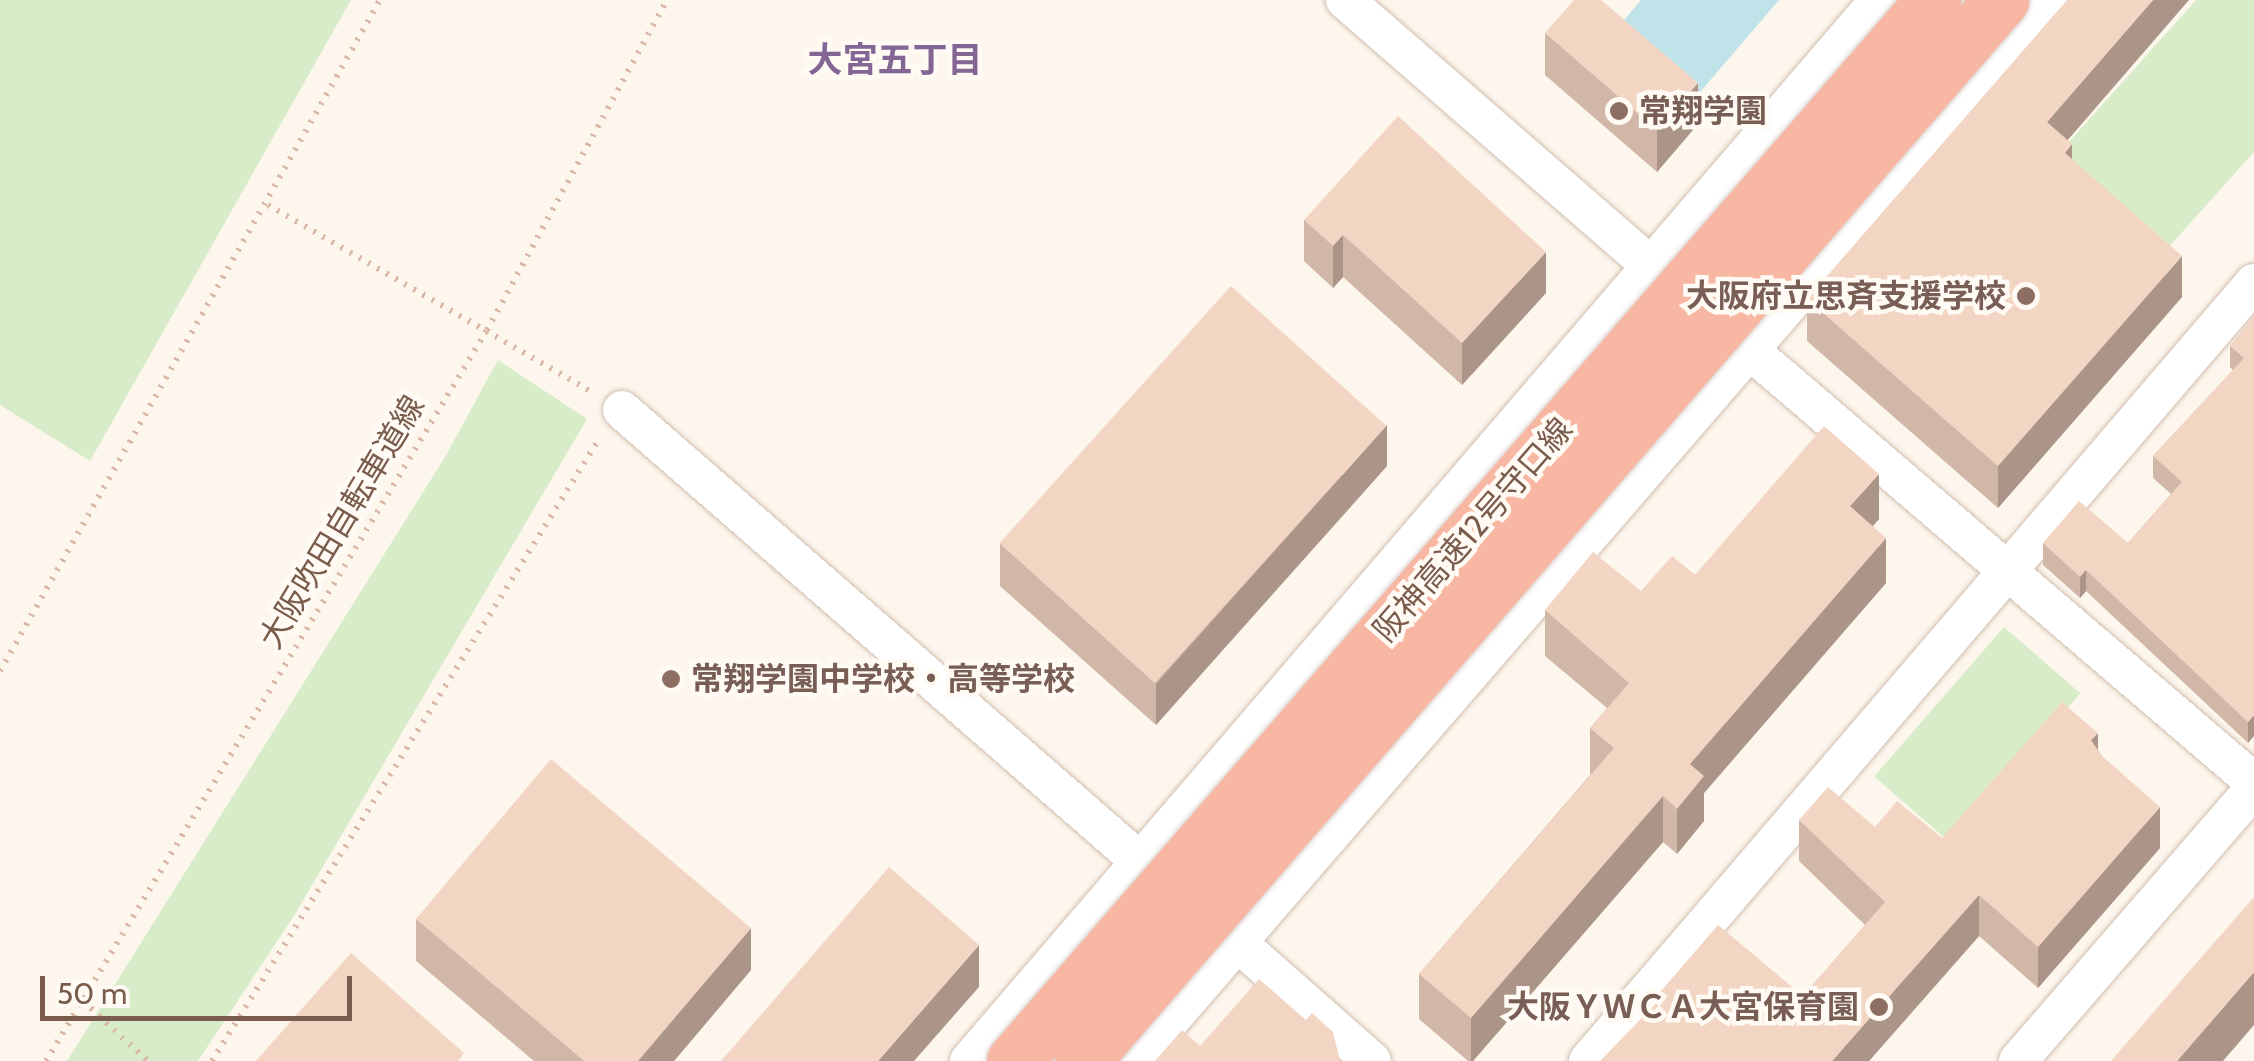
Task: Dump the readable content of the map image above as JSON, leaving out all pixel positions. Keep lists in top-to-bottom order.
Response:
{
  "streets": {
    "highway": ["阪神高速12号守口線"],
    "path": ["大阪吹田自転車道線"]
  },
  "districts": ["大宮五丁目"],
  "places": [
    "常翔学園",
    "大阪府立思斉支援学校",
    "常翔学園中学校・高等学校",
    "大阪ＹＷＣＡ大宮保育園"
  ],
  "scale_bar": "50 m"
}
